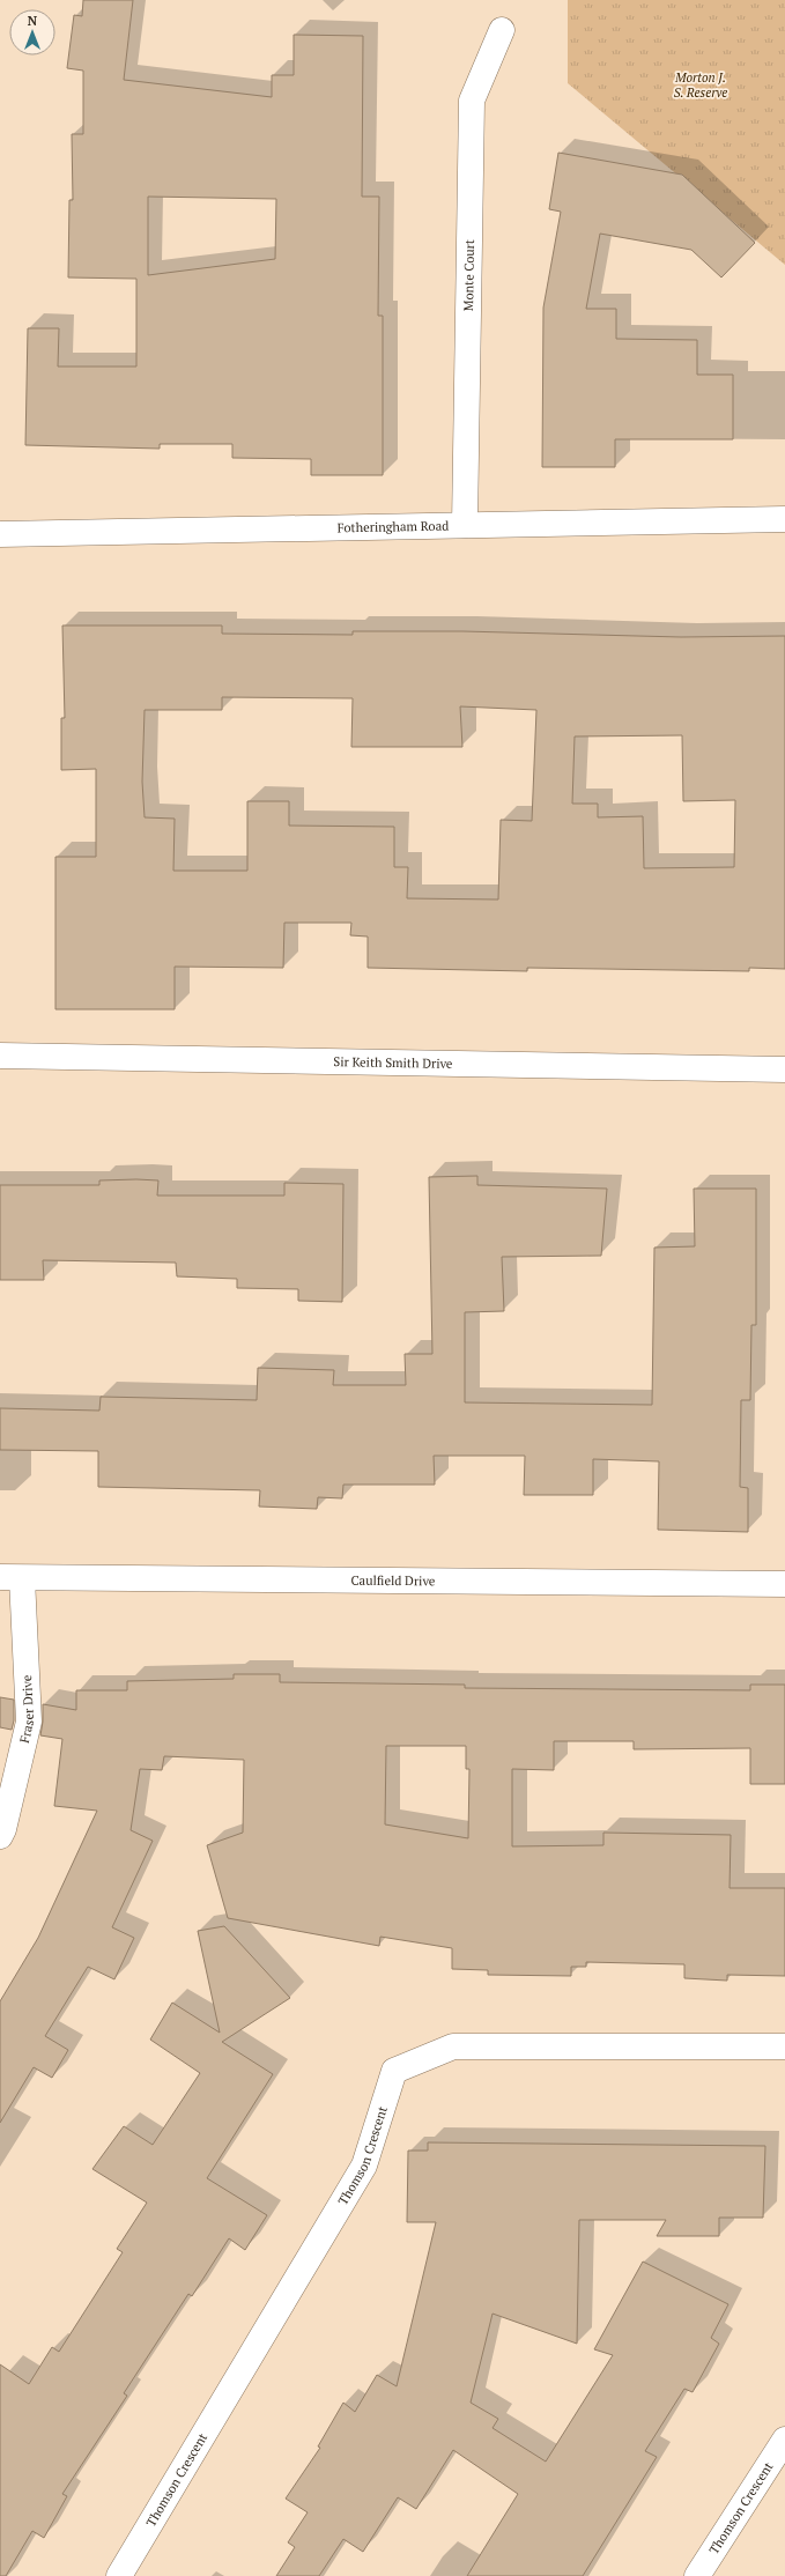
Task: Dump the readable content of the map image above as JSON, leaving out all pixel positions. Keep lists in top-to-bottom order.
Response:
{
  "streets": {
    "street": [
      "Monte Court",
      "Fotheringham Road",
      "Sir Keith Smith Drive",
      "Caulfield Drive",
      "Fraser Drive",
      "Thomson Crescent"
    ]
  },
  "crossings": [
    ["Monte Court", "Fotheringham Road"],
    ["Caulfield Drive", "Fraser Drive"]
  ],
  "parks": ["Morton J. S. Reserve"],
  "north": "top"
}
